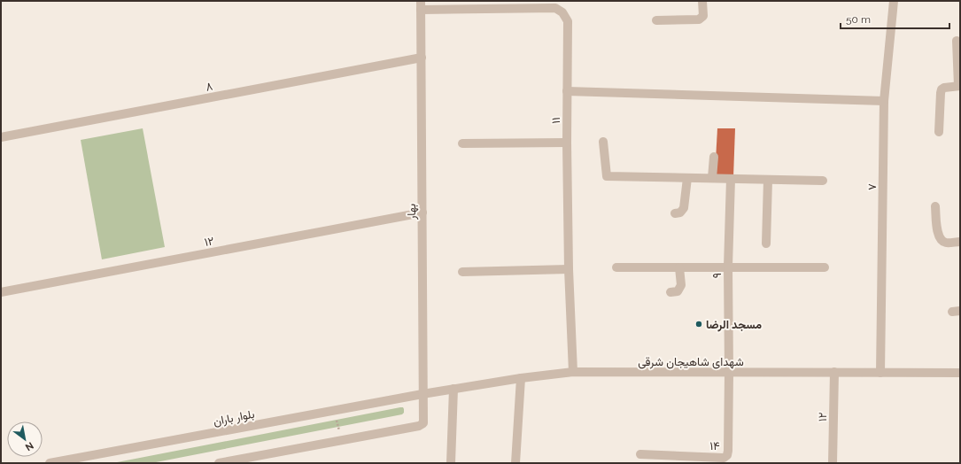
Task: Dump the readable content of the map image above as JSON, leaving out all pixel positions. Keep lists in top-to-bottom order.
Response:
{
  "streets": {
    "street": [
      "۸",
      "۱۱",
      "۷",
      "بهار",
      "۱۲",
      "۹",
      "شهدای شاهیجان شرقی",
      "بلوار باران",
      "۱۴"
    ]
  },
  "crossings": [
    ["۸", "بهار"],
    ["۱۱", "بهار"],
    ["۱۱", "شهدای شاهیجان شرقی"],
    ["۷", "شهدای شاهیجان شرقی"],
    ["بهار", "۱۲"],
    ["بهار", "شهدای شاهیجان شرقی"],
    ["بهار", "بلوار باران"],
    ["۱۲", "شهدای شاهیجان شرقی"],
    ["۹", "شهدای شاهیجان شرقی"],
    ["۹", "۱۴"],
    ["شهدای شاهیجان شرقی", "بلوار باران"],
    ["شهدای شاهیجان شرقی", "۱۴"]
  ],
  "places": ["مسجد الرضا"],
  "scale_bar": "50 m",
  "north": "bottom right"
}
